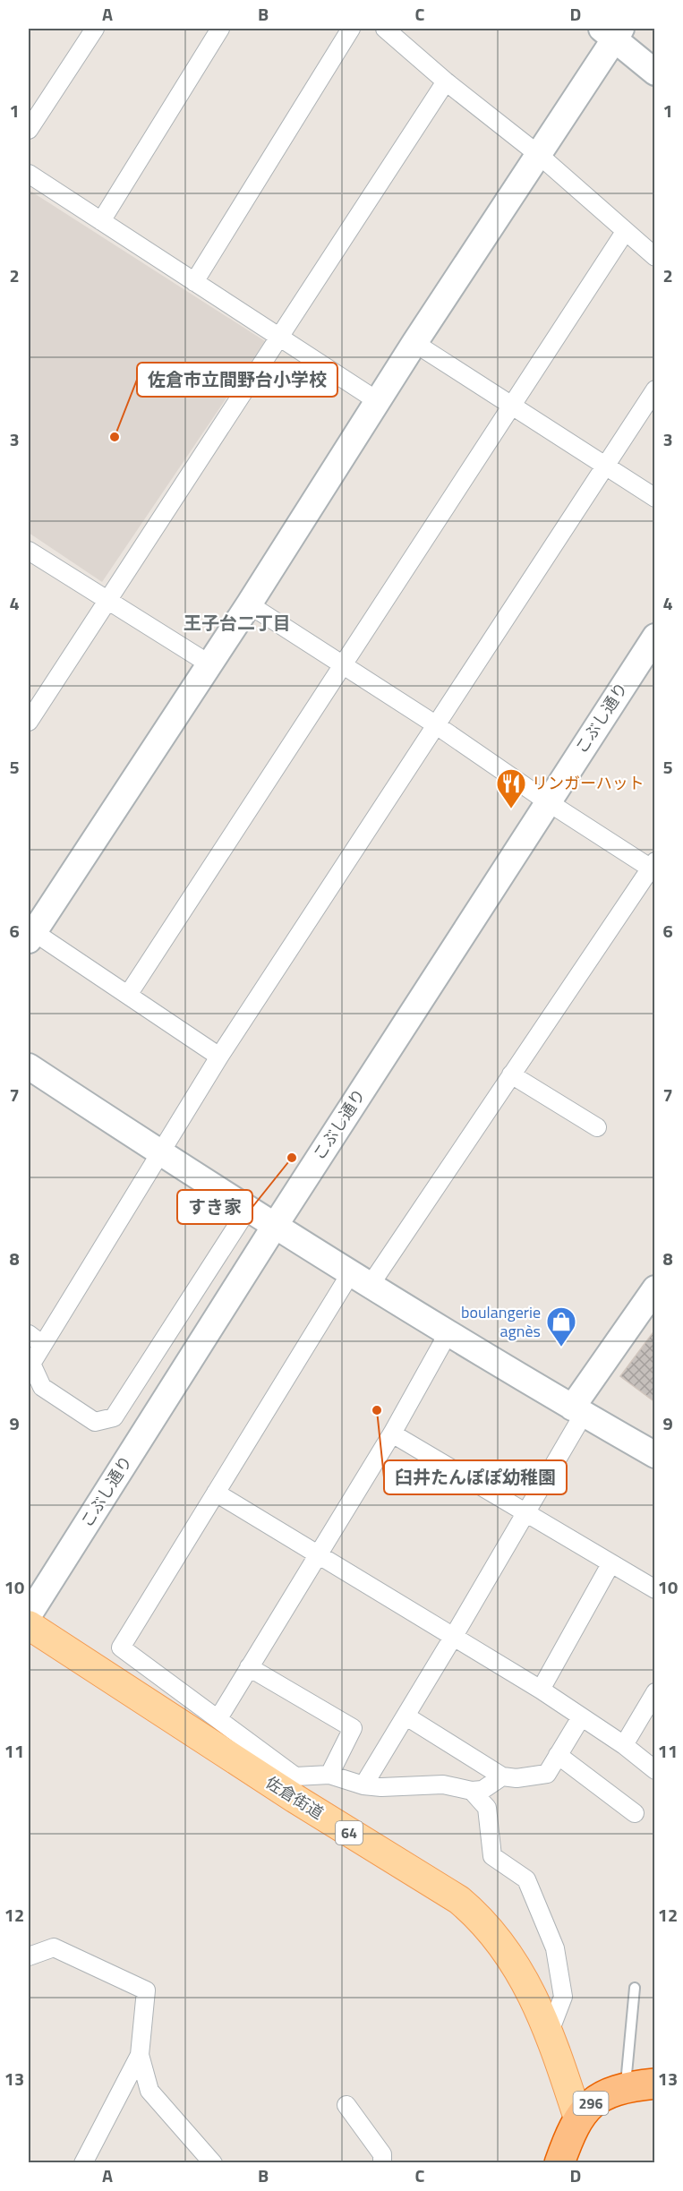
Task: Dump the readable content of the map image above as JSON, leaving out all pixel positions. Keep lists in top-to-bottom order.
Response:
{
  "streets": {
    "highway": ["296"],
    "main road": ["佐倉街道", "64"],
    "street": ["こぶし通り"]
  },
  "crossings": [
    ["佐倉街道", "296"]
  ],
  "districts": ["王子台二丁目"],
  "places": {
    "other": ["佐倉市立間野台小学校", "すき家", "臼井たんぽぽ幼稚園"],
    "restaurant": ["リンガーハット"],
    "shop": ["boulangerie agnès"]
  },
  "grid": {
    "columns": [
      "A",
      "B",
      "C",
      "D"
    ],
    "rows": [
      "1",
      "2",
      "3",
      "4",
      "5",
      "6",
      "7",
      "8",
      "9",
      "10",
      "11",
      "12",
      "13"
    ]
  }
}
